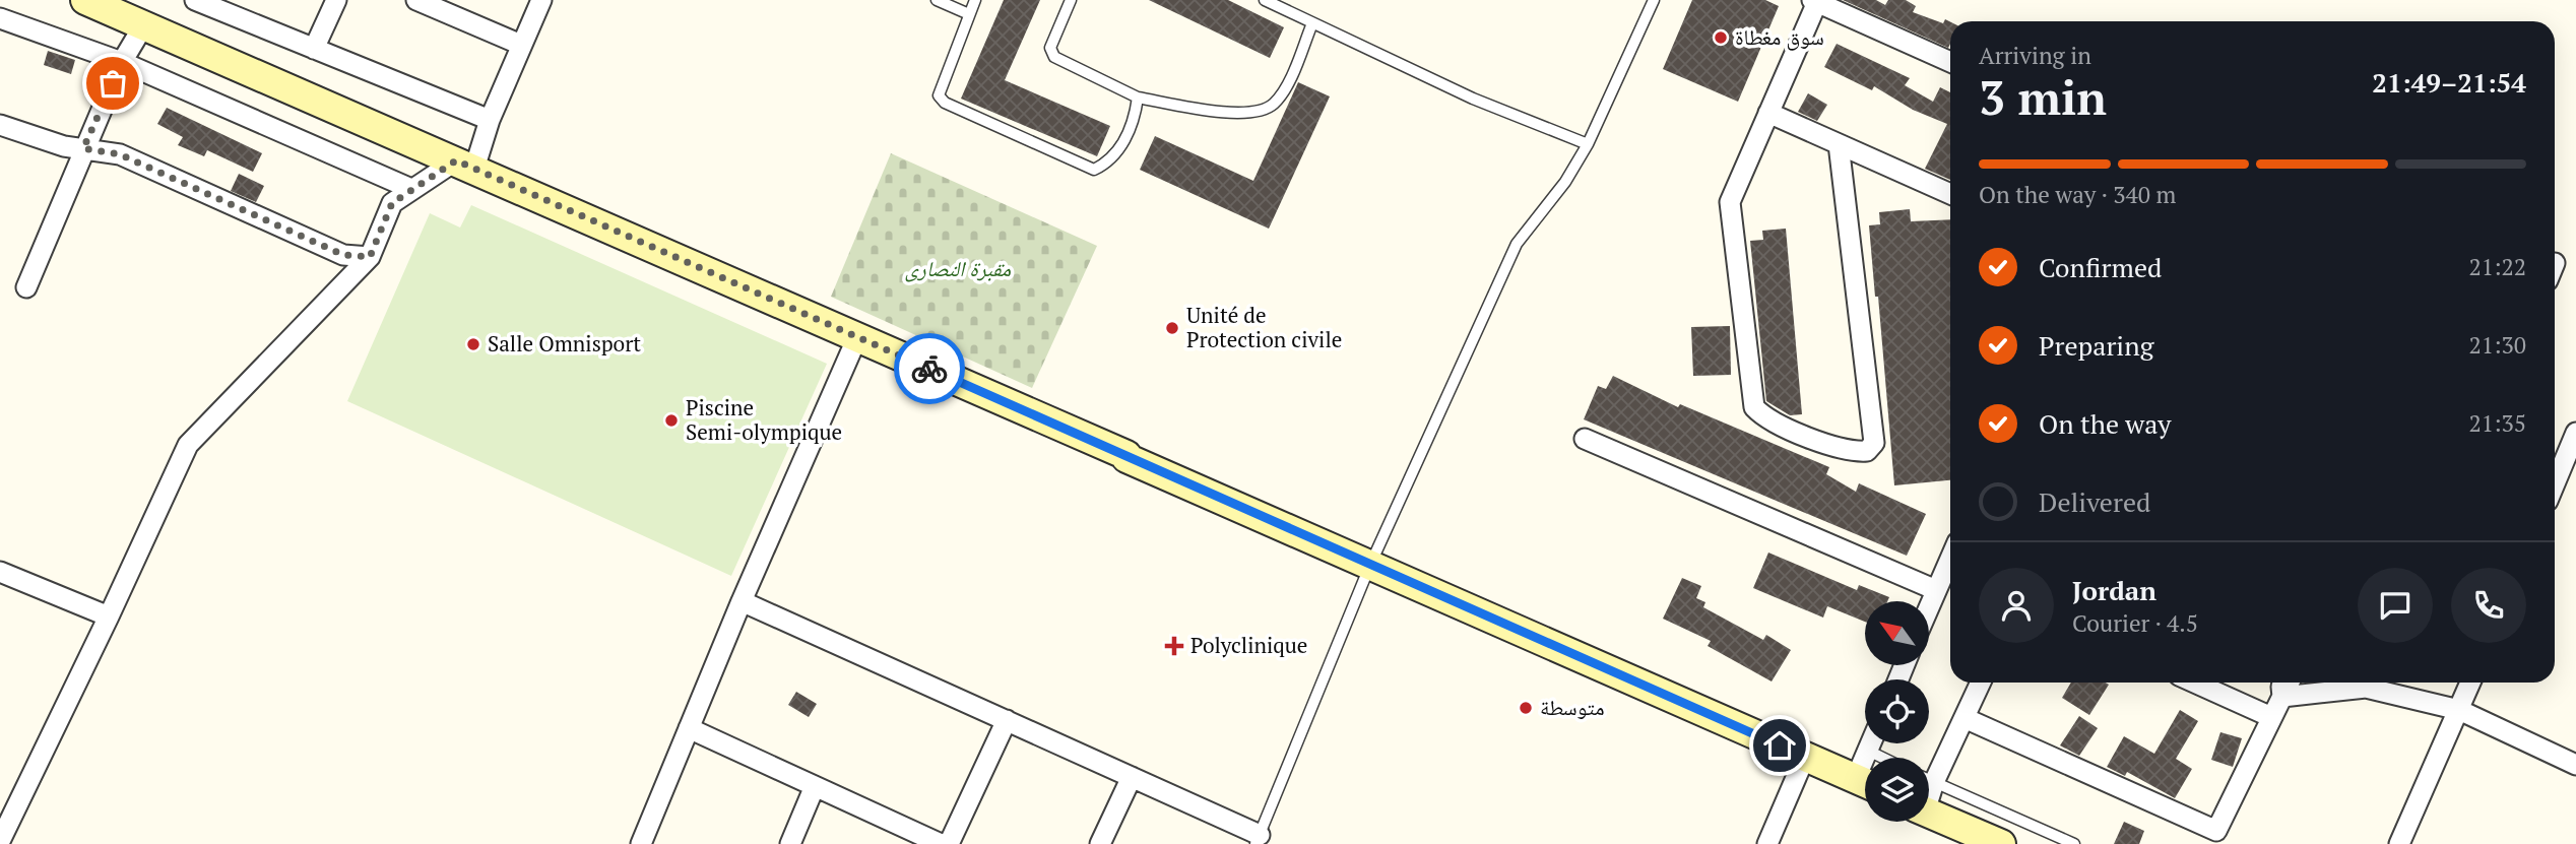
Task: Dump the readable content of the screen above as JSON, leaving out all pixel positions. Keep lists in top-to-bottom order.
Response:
{
  "parks": ["مقبرة النصارى"],
  "places": {
    "other": [
      "سوق مغطاة",
      "Unité de Protection civile",
      "Salle Omnisport",
      "Piscine Semi-olympique",
      "متوسطة"
    ],
    "health": ["Polyclinique"]
  },
  "north": "top left",
  "page": {
    "heading": ["3 min", "Arriving in", "21:49–21:54"],
    "panel": ["Jordan", "Courier · 4.5"],
    "bar": "On the way · 340 m",
    "list": [
      ["Confirmed", "21:22"],
      ["Preparing", "21:30"],
      ["On the way", "21:35"],
      "Delivered"
    ]
  }
}
